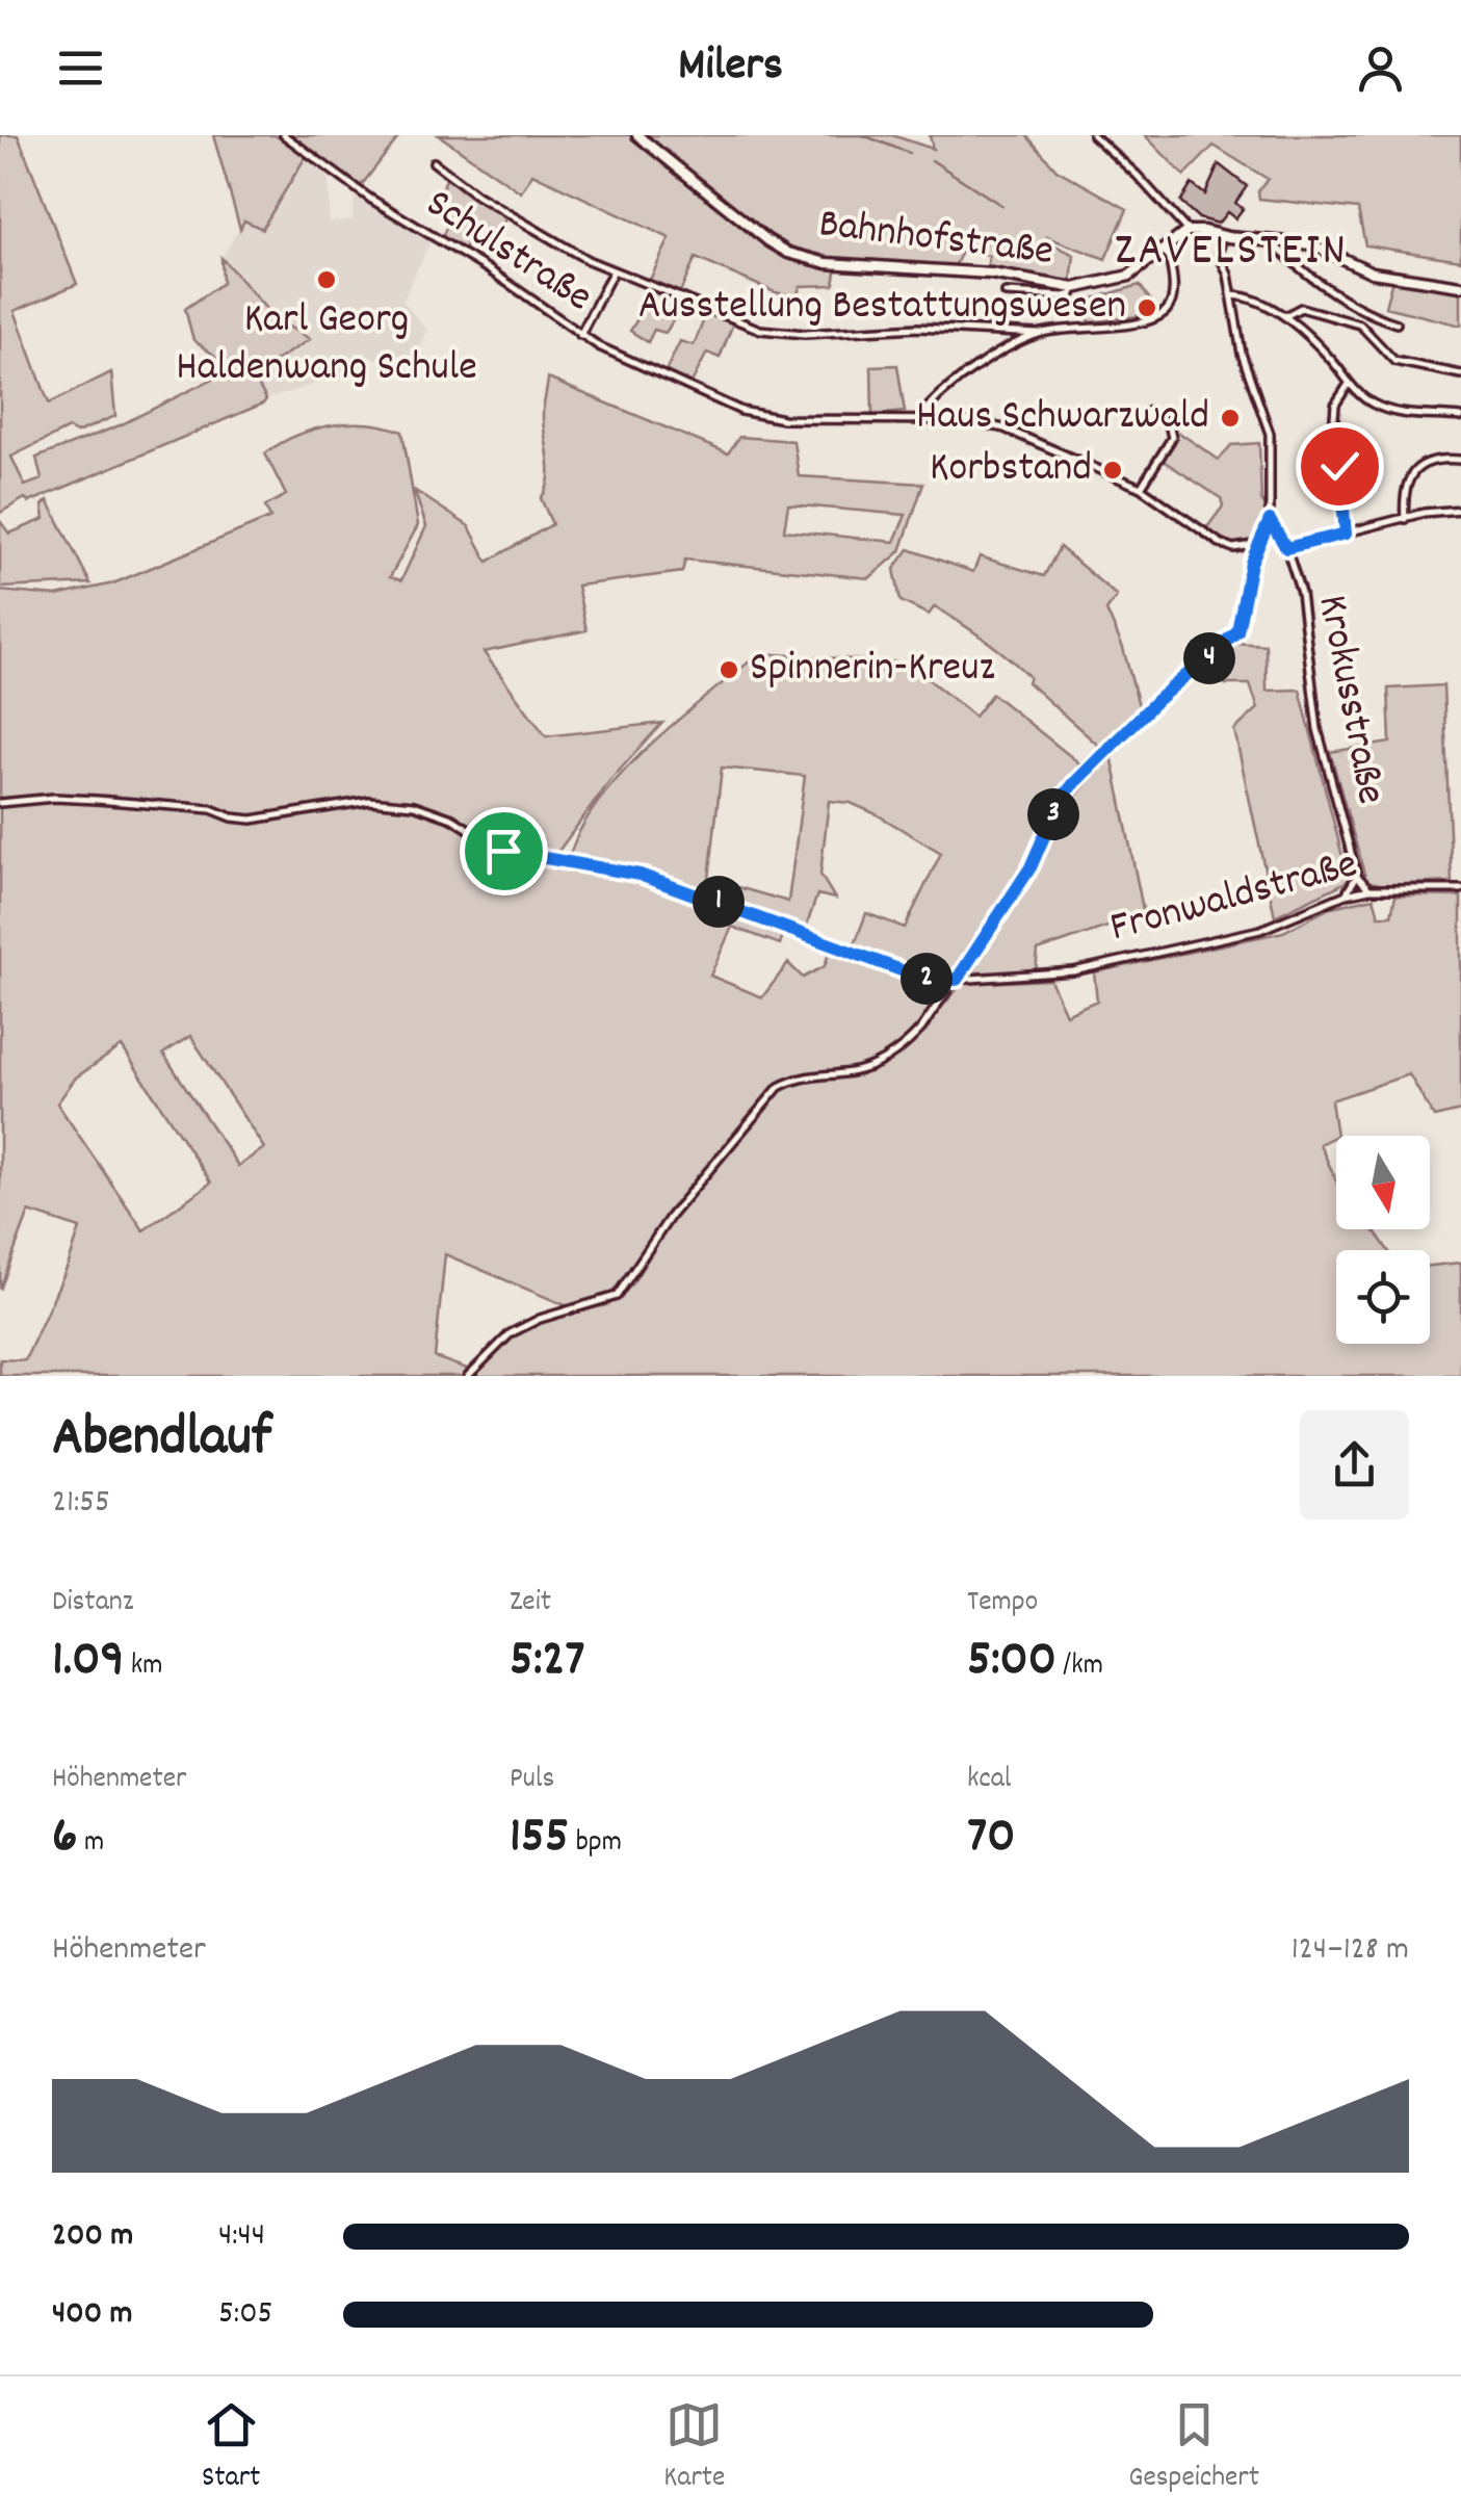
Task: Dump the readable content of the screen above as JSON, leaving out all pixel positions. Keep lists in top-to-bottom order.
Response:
{
  "streets": {
    "street": [
      "Bahnhofstraße",
      "Schulstraße",
      "Krokusstraße",
      "Fronwaldstraße"
    ]
  },
  "crossings": [
    ["Krokusstraße", "Fronwaldstraße"]
  ],
  "districts": ["ZAVELSTEIN"],
  "places": [
    "Karl Georg Haldenwang Schule",
    "Ausstellung Bestattungswesen",
    "Haus Schwarzwald",
    "Korbstand",
    "Spinnerin-Kreuz"
  ],
  "north": "bottom",
  "page": {
    "header": "Milers",
    "pins": [
      "4",
      "3",
      "1",
      "2"
    ],
    "heading": ["Abendlauf", "21:55"],
    "stats": [
      ["Distanz", "1.09 km"],
      ["Zeit", "5:27"],
      ["Tempo", "5:00 /km"],
      ["Höhenmeter", "6 m"],
      ["Puls", "155 bpm"],
      ["kcal", "70"]
    ],
    "chart": ["Höhenmeter", "124–128 m"],
    "list": [
      {
        "name": "200 m",
        "note": "4:44"
      },
      {
        "name": "400 m",
        "note": "5:05"
      }
    ],
    "tabs": ["Start", "Karte", "Gespeichert"]
  }
}
